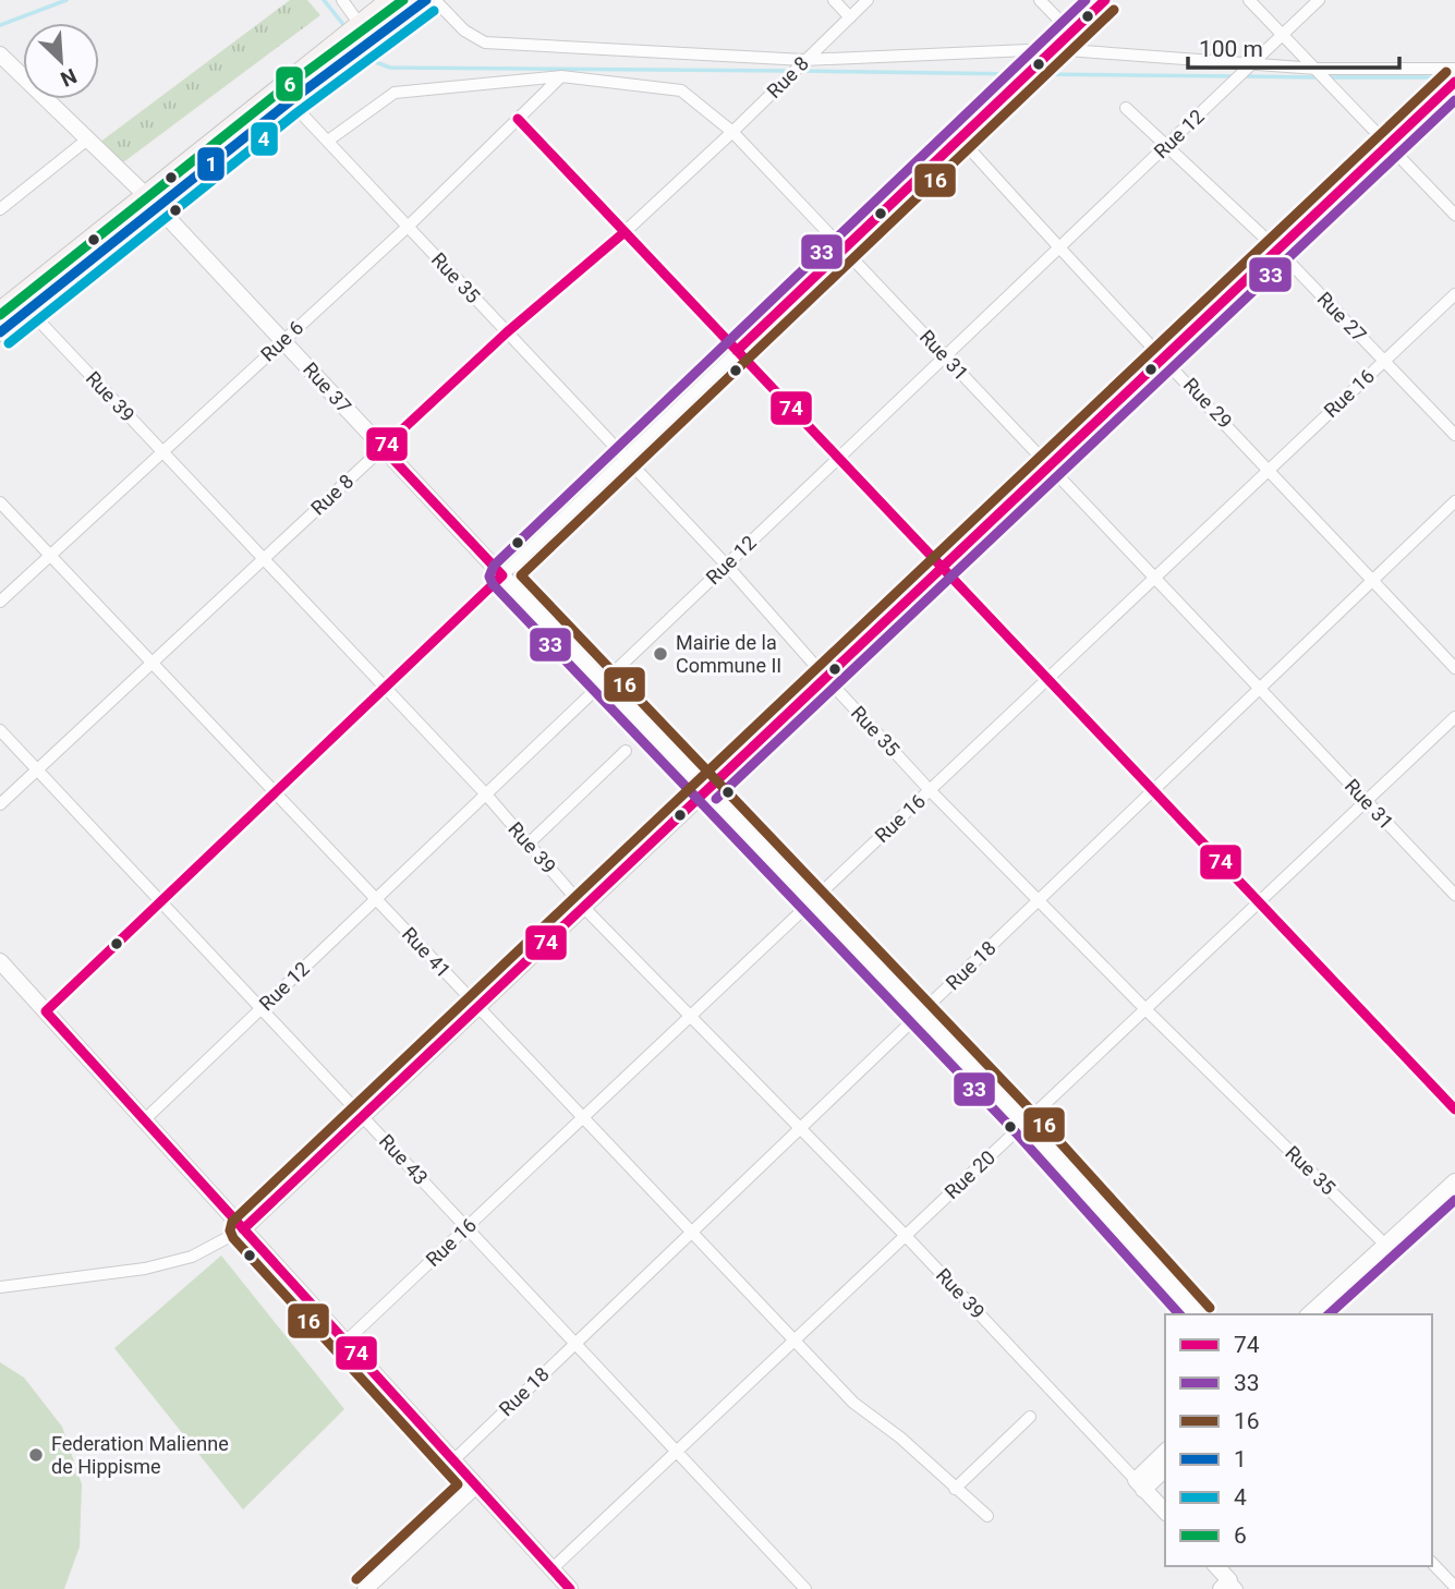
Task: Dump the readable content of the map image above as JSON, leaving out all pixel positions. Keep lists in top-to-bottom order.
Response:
{
  "streets": {
    "street": [
      "Rue 8",
      "Rue 12",
      "Rue 35",
      "Rue 27",
      "Rue 6",
      "Rue 31",
      "Rue 37",
      "Rue 16",
      "Rue 39",
      "Rue 29",
      "Rue 41",
      "Rue 18",
      "Rue 43",
      "Rue 20"
    ]
  },
  "crossings": [
    ["Rue 8", "Rue 35"],
    ["Rue 8", "Rue 31"],
    ["Rue 8", "Rue 37"],
    ["Rue 8", "Rue 39"],
    ["Rue 8", "Rue 41"],
    ["Rue 8", "Rue 43"],
    ["Rue 12", "Rue 35"],
    ["Rue 12", "Rue 27"],
    ["Rue 12", "Rue 31"],
    ["Rue 12", "Rue 37"],
    ["Rue 12", "Rue 39"],
    ["Rue 12", "Rue 29"],
    ["Rue 12", "Rue 41"],
    ["Rue 12", "Rue 43"],
    ["Rue 35", "Rue 6"],
    ["Rue 35", "Rue 31"],
    ["Rue 35", "Rue 16"],
    ["Rue 35", "Rue 18"],
    ["Rue 35", "Rue 20"],
    ["Rue 27", "Rue 16"],
    ["Rue 6", "Rue 31"],
    ["Rue 6", "Rue 37"],
    ["Rue 6", "Rue 39"],
    ["Rue 6", "Rue 41"],
    ["Rue 31", "Rue 16"],
    ["Rue 31", "Rue 18"],
    ["Rue 31", "Rue 20"],
    ["Rue 37", "Rue 16"],
    ["Rue 37", "Rue 18"],
    ["Rue 37", "Rue 20"],
    ["Rue 16", "Rue 39"],
    ["Rue 16", "Rue 29"],
    ["Rue 16", "Rue 41"],
    ["Rue 16", "Rue 43"],
    ["Rue 39", "Rue 18"],
    ["Rue 39", "Rue 20"],
    ["Rue 29", "Rue 18"],
    ["Rue 41", "Rue 18"],
    ["Rue 41", "Rue 20"],
    ["Rue 18", "Rue 43"],
    ["Rue 43", "Rue 20"]
  ],
  "places": ["Mairie de la Commune II", "Federation Malienne de Hippisme"],
  "lines": [
    "transit line 74",
    "transit line 33",
    "transit line 1",
    "transit line 6",
    "transit line 16",
    "transit line 4"
  ],
  "legend": [
    "74",
    "33",
    "16",
    "1",
    "4",
    "6"
  ],
  "scale_bar": "100 m",
  "north": "bottom right"
}
